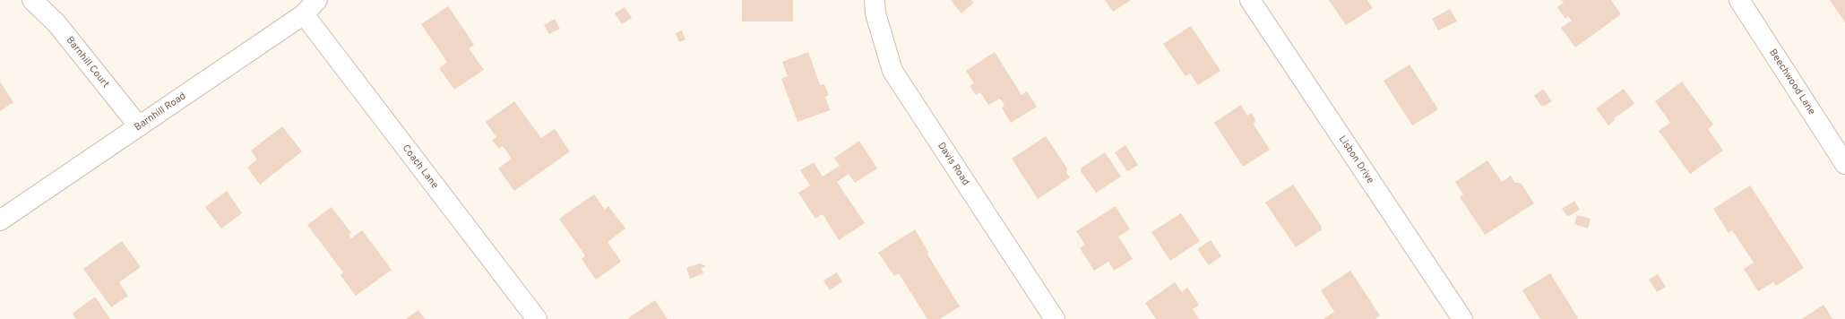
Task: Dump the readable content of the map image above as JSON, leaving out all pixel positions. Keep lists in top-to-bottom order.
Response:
{
  "streets": {
    "street": [
      "Barnhill Court",
      "Beechwood Lane",
      "Barnhill Road",
      "Lisbon Drive",
      "Davis Road",
      "Coach Lane"
    ]
  },
  "crossings": [
    ["Barnhill Court", "Barnhill Road"],
    ["Barnhill Road", "Coach Lane"]
  ]
}
